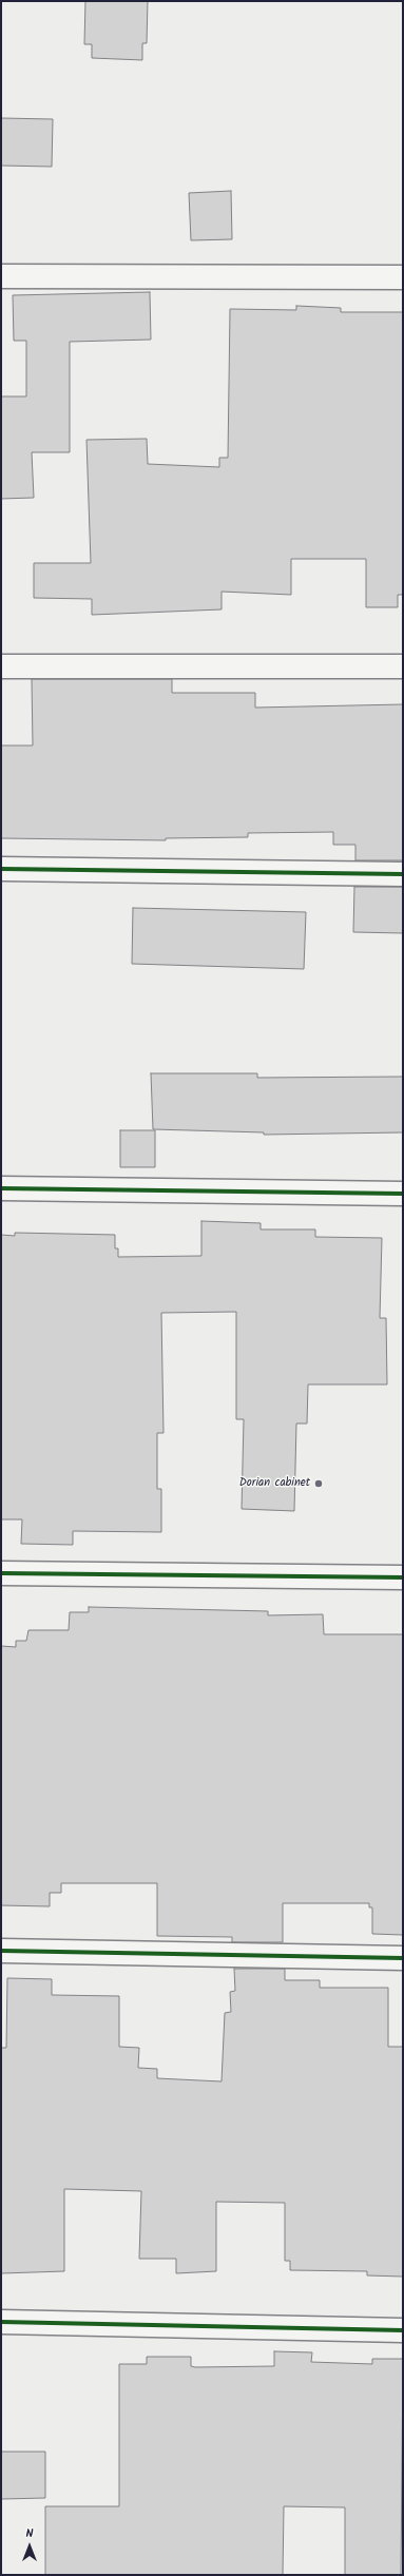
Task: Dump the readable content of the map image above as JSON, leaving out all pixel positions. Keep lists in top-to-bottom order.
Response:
{
  "places": ["Dorian cabinet"],
  "north": "top"
}
